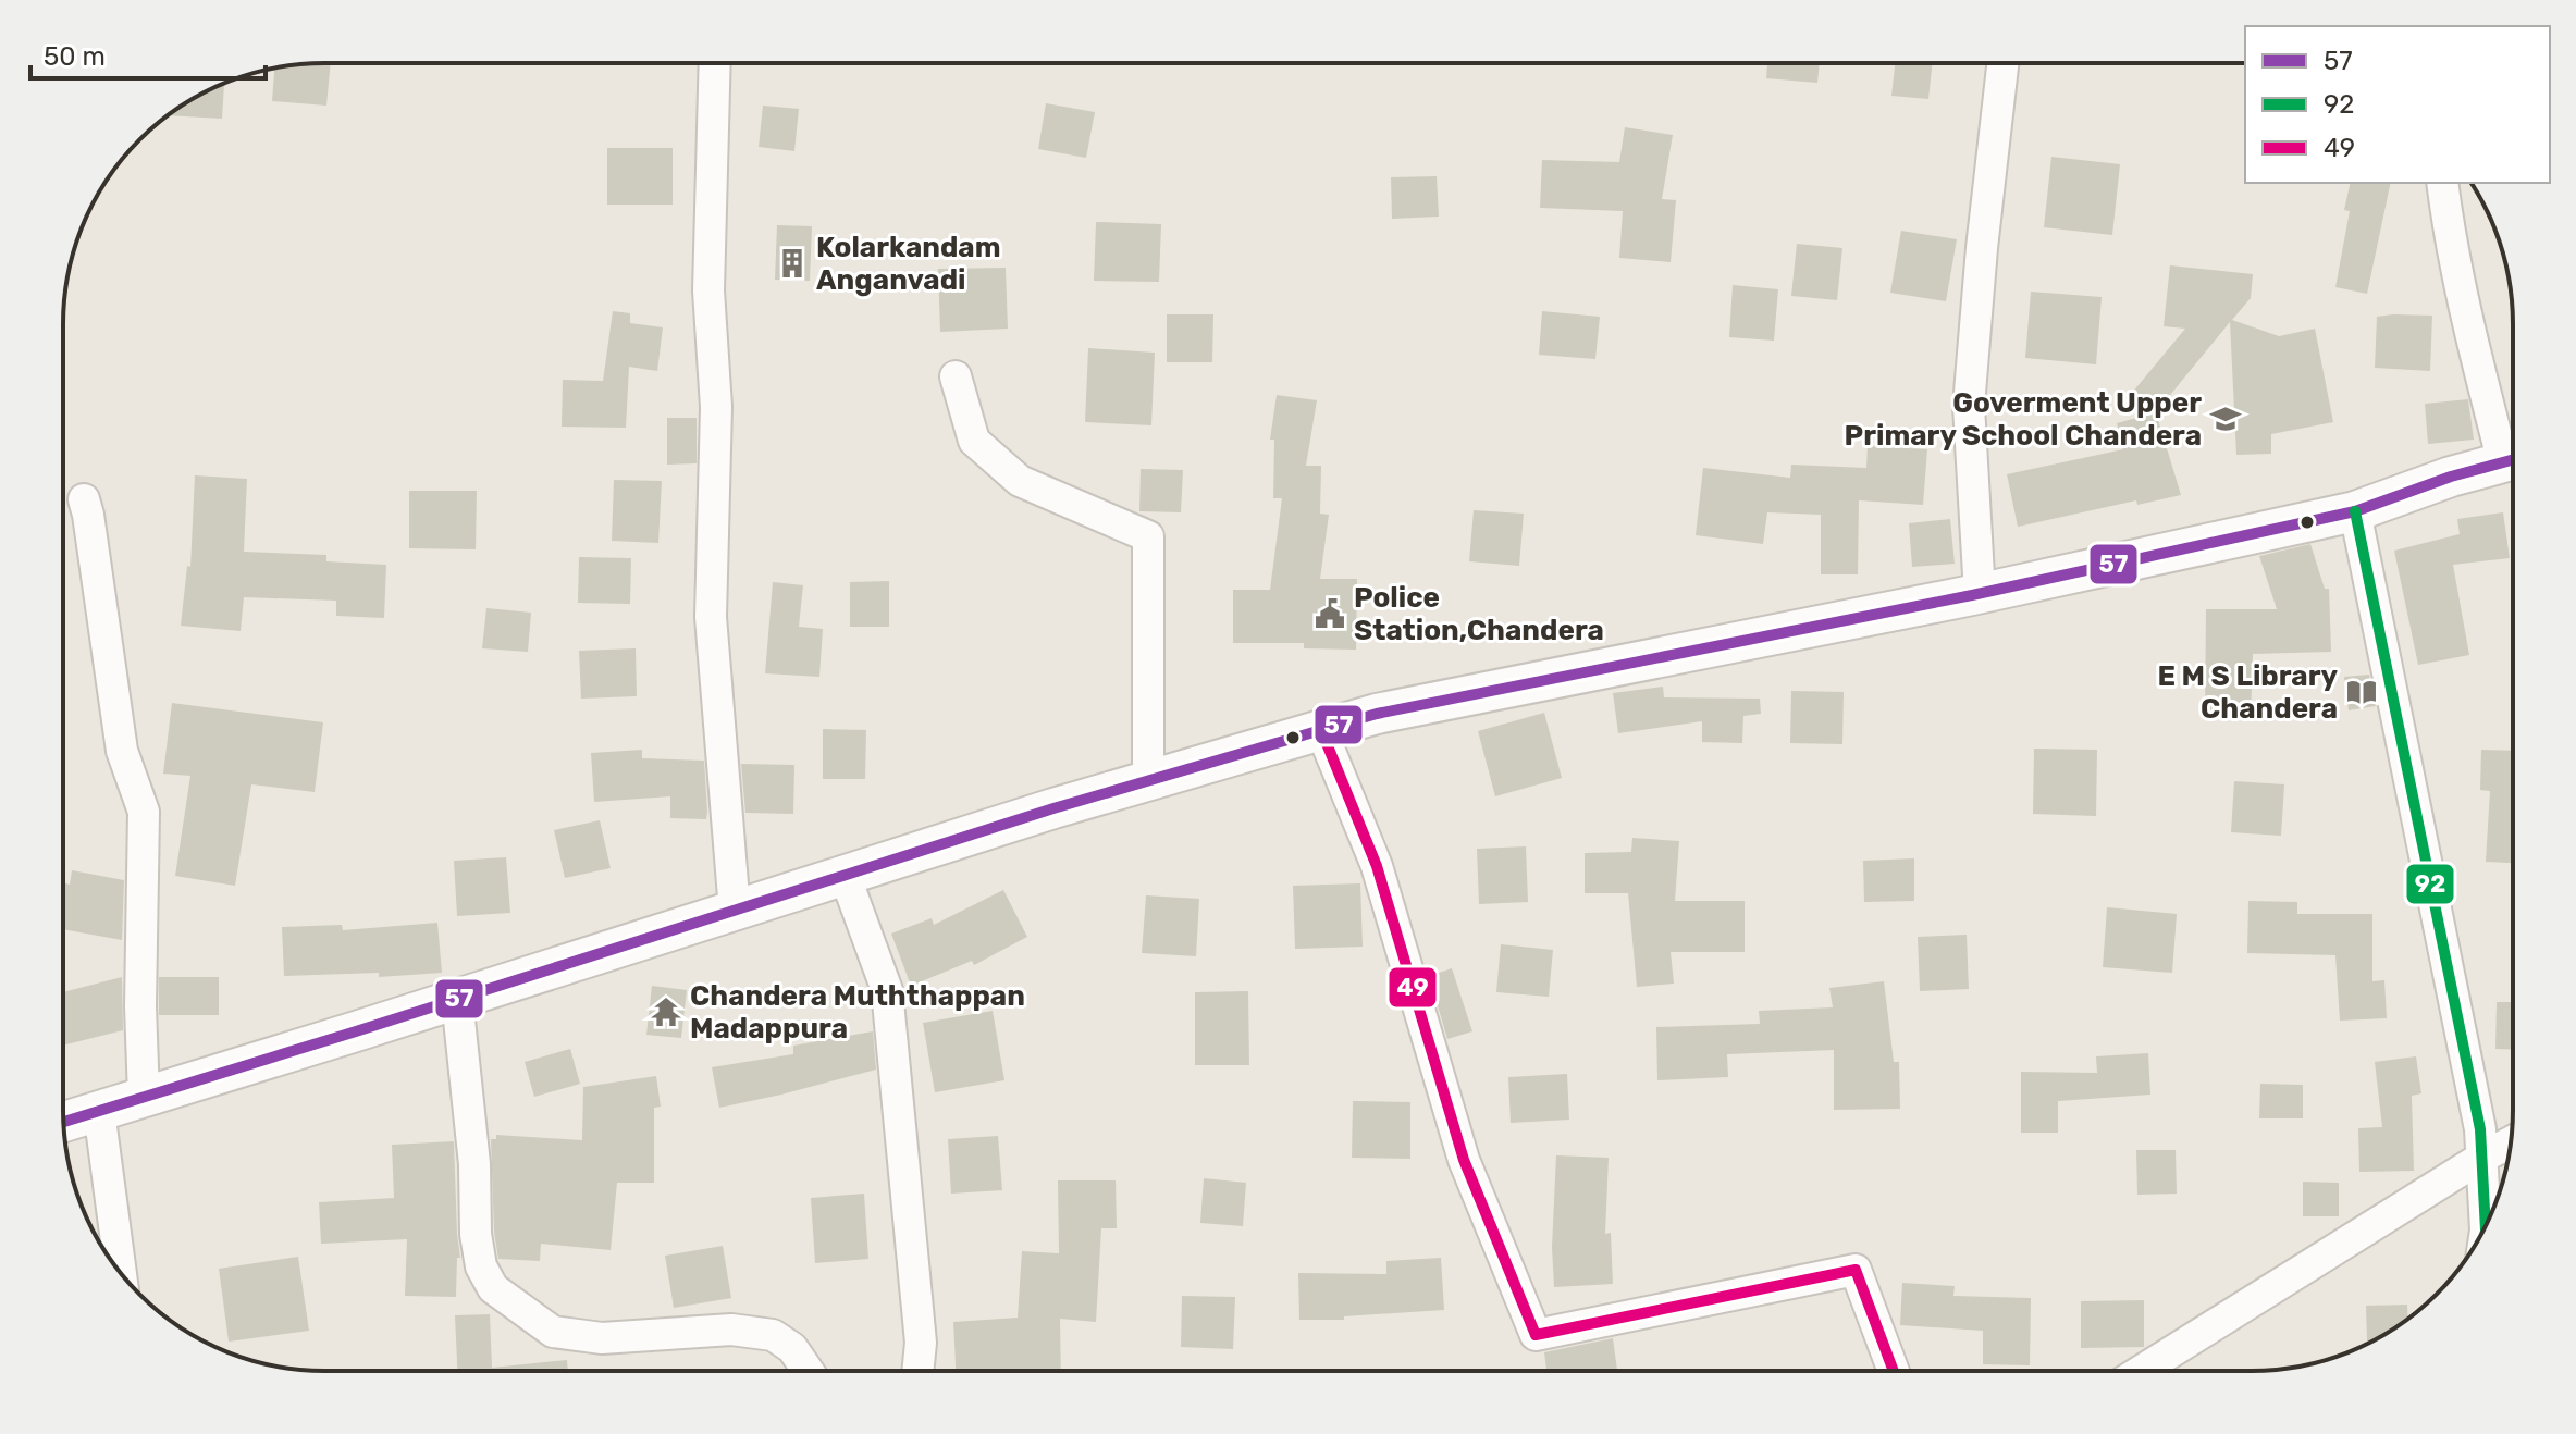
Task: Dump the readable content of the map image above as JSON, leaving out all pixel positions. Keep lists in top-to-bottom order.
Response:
{
  "places": {
    "building": ["Kolarkandam Anganvadi"],
    "school or university": ["Goverment Upper Primary School Chandera"],
    "public building": ["Police Station,Chandera"],
    "library": ["E M S Library Chandera"],
    "temple": ["Chandera Muththappan Madappura"]
  },
  "lines": ["transit line 57", "transit line 92", "transit line 49"],
  "legend": ["57", "92", "49"],
  "scale_bar": "50 m"
}
